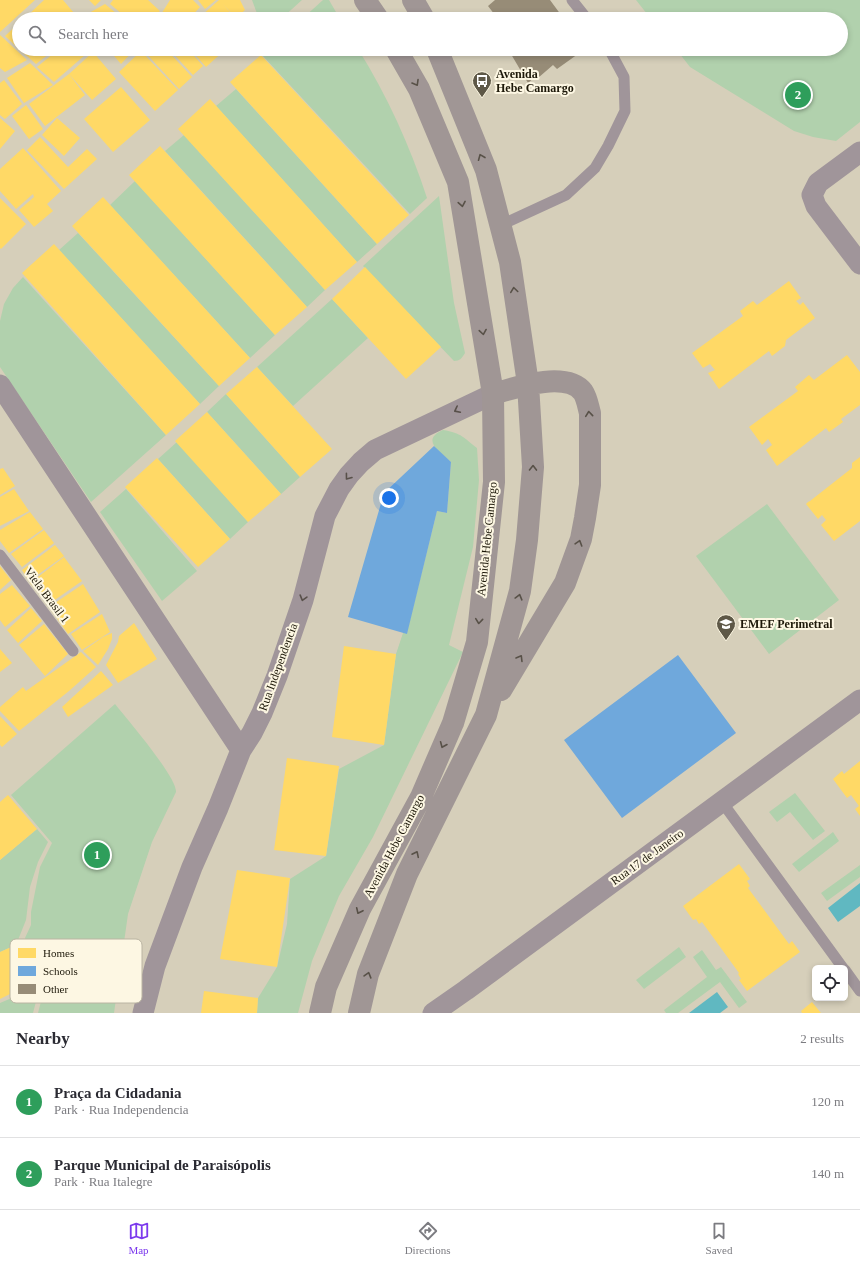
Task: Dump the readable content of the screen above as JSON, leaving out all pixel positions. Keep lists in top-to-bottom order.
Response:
{
  "streets": {
    "main road": ["Avenida Hebe Camargo"],
    "street": ["Rua Independencia", "Rua 17 de Janeiro"],
    "lane": ["Viela Brasil 1"]
  },
  "crossings": [
    ["Avenida Hebe Camargo", "Rua Independencia"]
  ],
  "one_way": ["Rua Independencia"],
  "places": {
    "bus stop": ["Avenida Hebe Camargo"],
    "school or university": ["EMEF Perimetral"]
  },
  "legend": ["Homes", "Schools", "Other"],
  "page": {
    "search": "Search here",
    "pins": ["2", "1"],
    "heading": ["Nearby", "2 results"],
    "list": [
      {
        "mark": "1",
        "name": "Praça da Cidadania",
        "note": "Park · Rua Independencia",
        "value": "120 m"
      },
      {
        "mark": "2",
        "name": "Parque Municipal de Paraisópolis",
        "note": "Park · Rua Italegre",
        "value": "140 m"
      }
    ],
    "nav": ["Map", "Directions", "Saved"]
  }
}
